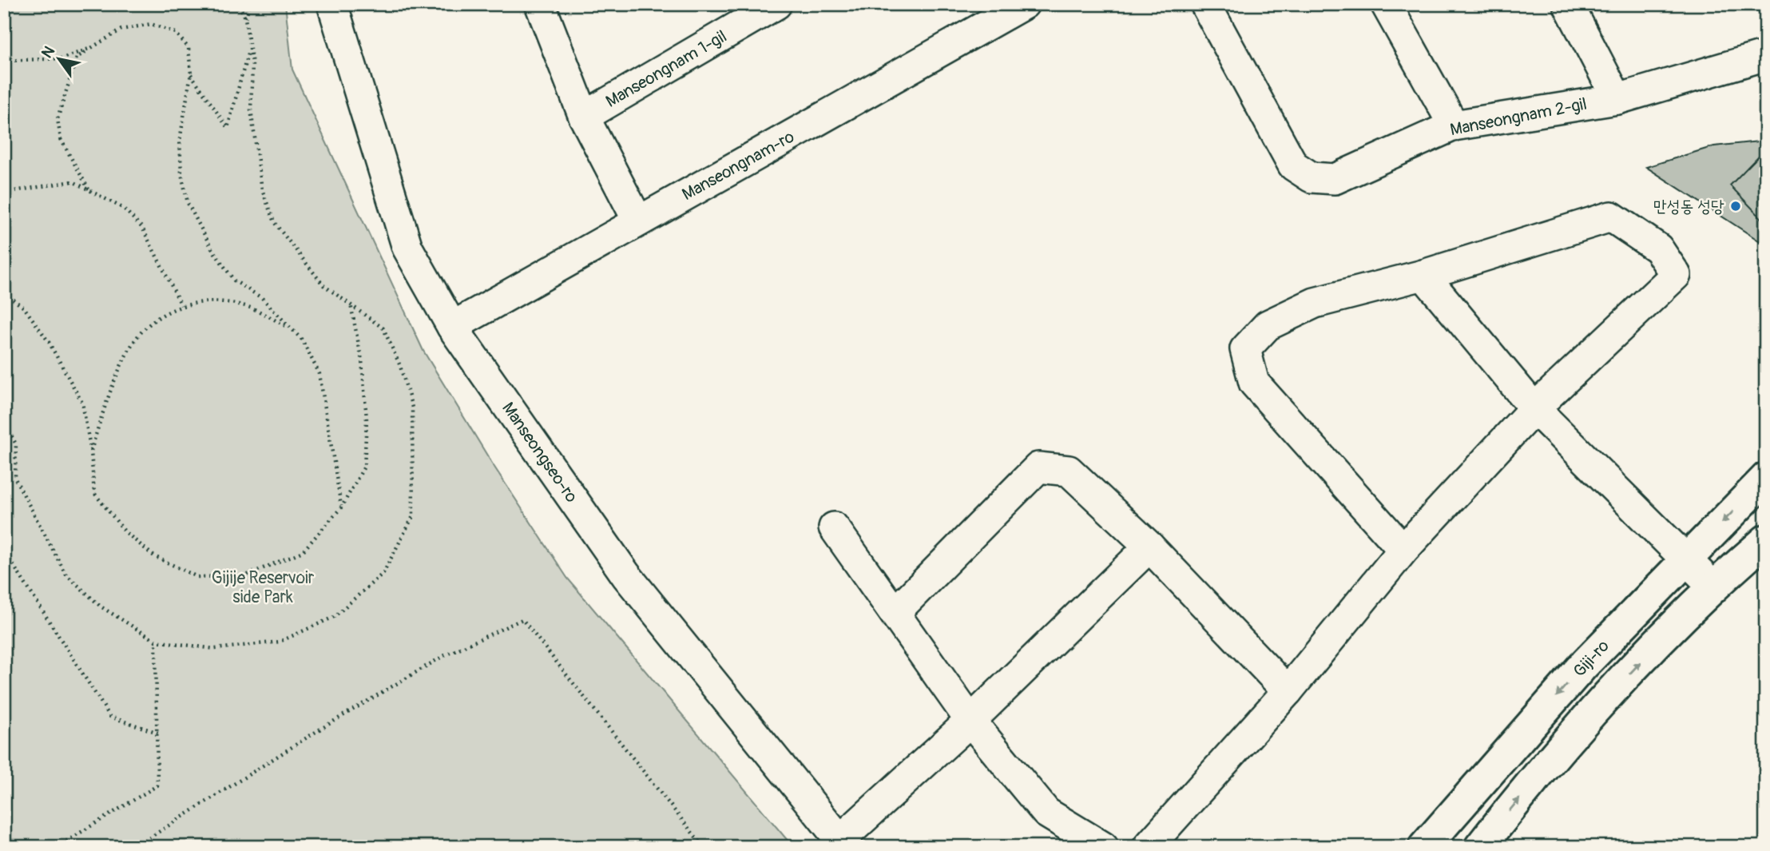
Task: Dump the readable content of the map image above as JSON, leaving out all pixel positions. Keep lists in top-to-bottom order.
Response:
{
  "streets": {
    "street": [
      "Manseongnam 1-gil",
      "Manseongnam 2-gil",
      "Manseongnam-ro",
      "Manseongseo-ro",
      "Giji-ro"
    ]
  },
  "crossings": [
    ["Manseongnam 1-gil", "Manseongnam-ro"],
    ["Manseongnam-ro", "Manseongseo-ro"]
  ],
  "parks": ["Gijije Reservoir side Park"],
  "places": ["만성동 성당"],
  "north": "top left"
}
